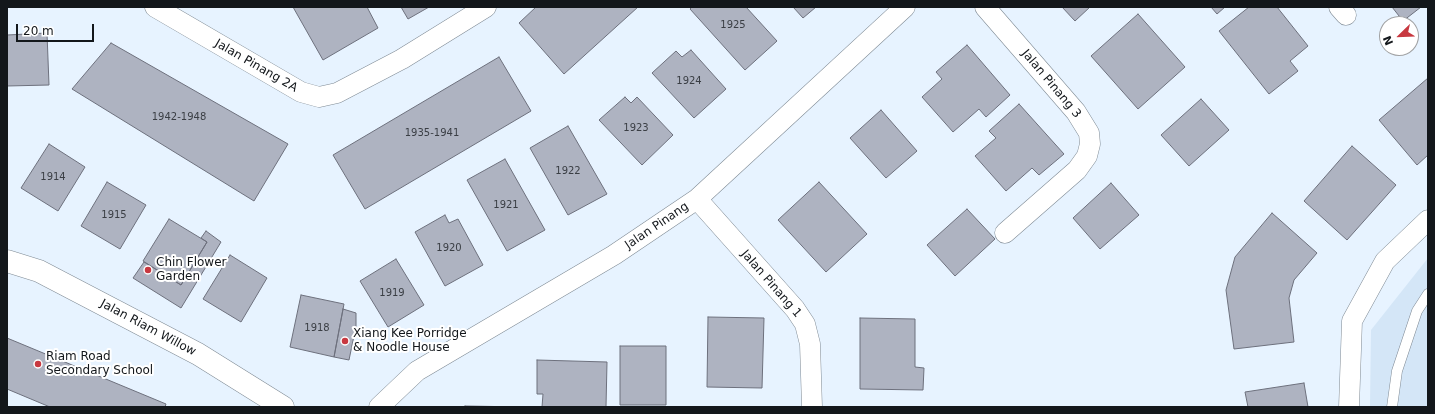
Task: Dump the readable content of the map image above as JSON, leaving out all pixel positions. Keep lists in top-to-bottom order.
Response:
{
  "streets": {
    "street": [
      "Jalan Pinang 2A",
      "Jalan Pinang 3",
      "Jalan Pinang",
      "Jalan Pinang 1",
      "Jalan Riam Willow"
    ]
  },
  "crossings": [
    ["Jalan Pinang", "Jalan Pinang 1"]
  ],
  "places": ["Chin Flower Garden", "Xiang Kee Porridge & Noodle House", "Riam Road Secondary School"],
  "house_numbers": [
    "1925",
    "1924",
    "1942-1948",
    "1923",
    "1935-1941",
    "1922",
    "1914",
    "1921",
    "1915",
    "1920",
    "1919",
    "1918"
  ],
  "scale_bar": "20 m",
  "north": "bottom left"
}
